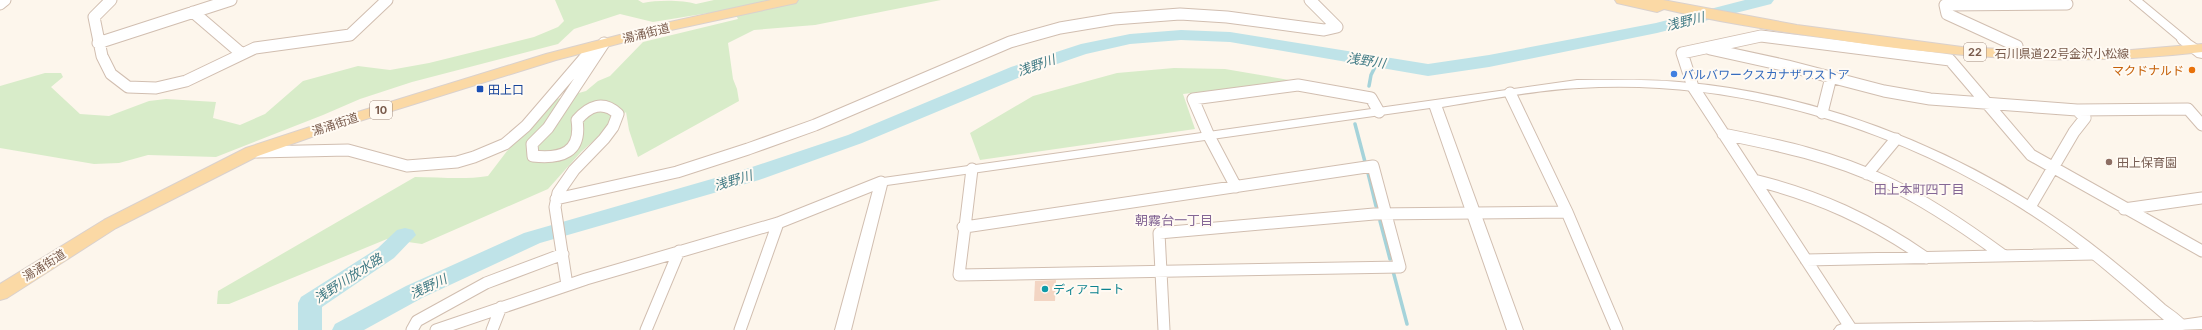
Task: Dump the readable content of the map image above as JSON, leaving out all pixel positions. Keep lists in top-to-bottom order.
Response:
{
  "streets": {
    "main road": [
      "湯涌街道",
      "22",
      "石川県道22号金沢小松線",
      "10"
    ]
  },
  "crossings": [
    ["22", "石川県道22号金沢小松線"]
  ],
  "districts": ["田上本町四丁目", "朝霧台一丁目"],
  "water": ["浅野川", "浅野川放水路"],
  "places": {
    "other": [
      "マクドナルド",
      "バルバワークスカナザワストア",
      "田上保育園",
      "ディアコート"
    ],
    "transit": ["田上口"]
  }
}
